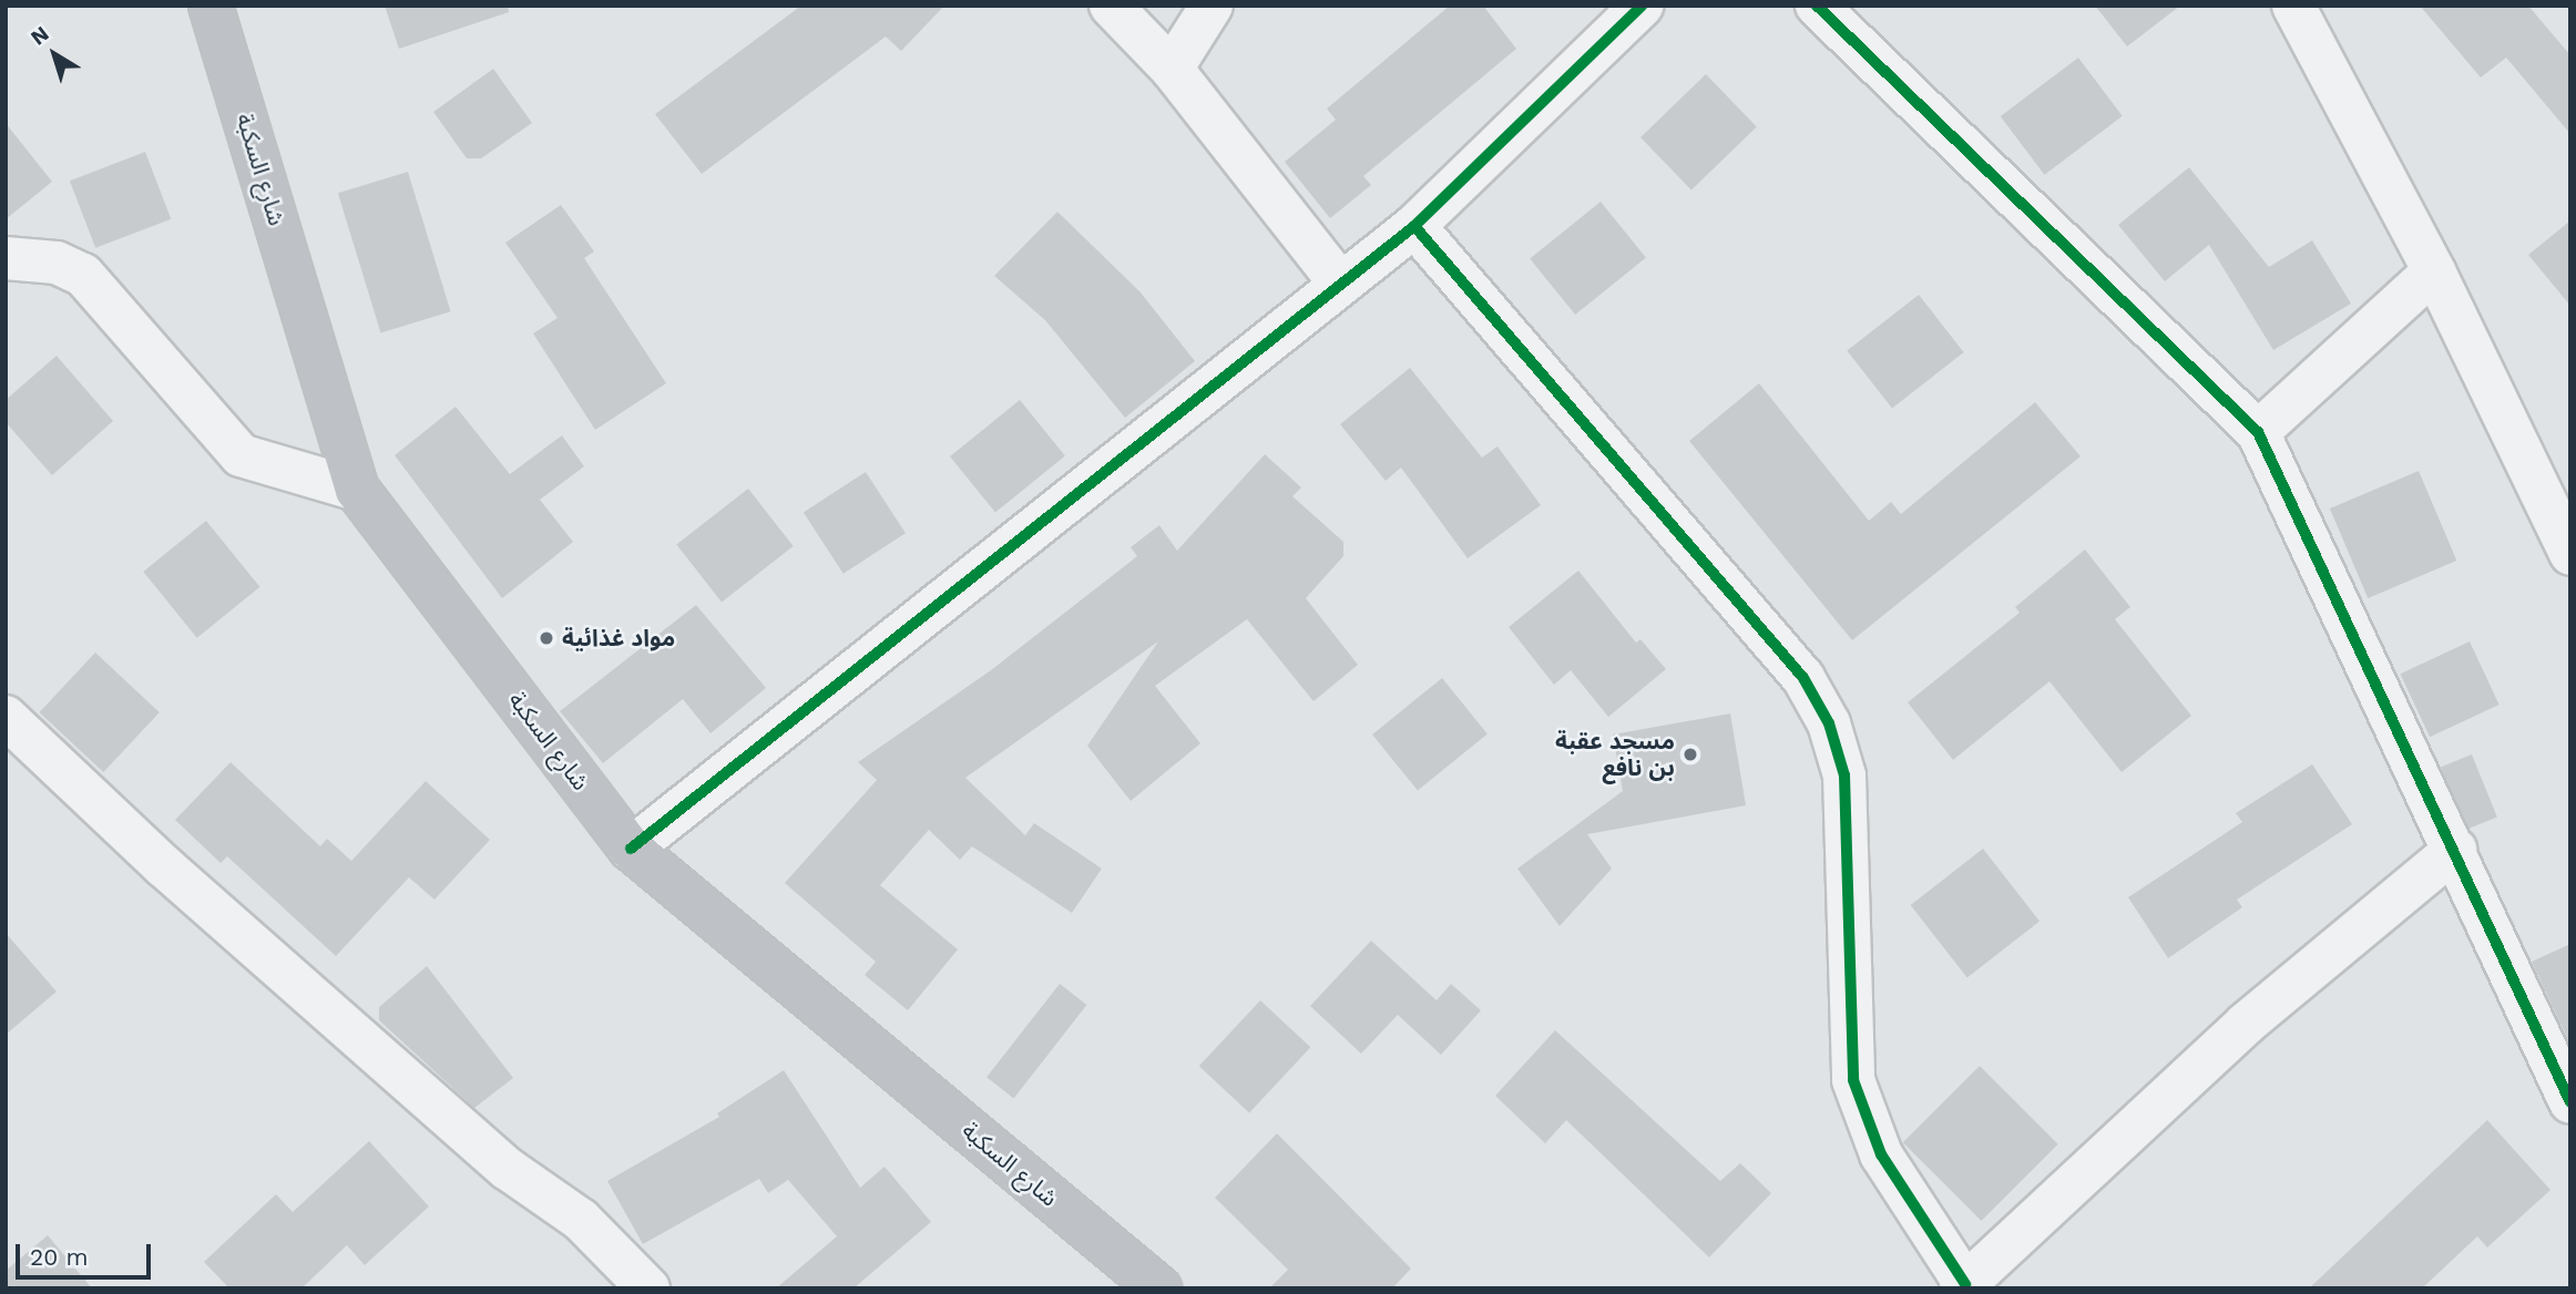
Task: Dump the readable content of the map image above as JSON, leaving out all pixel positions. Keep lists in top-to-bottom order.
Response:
{
  "streets": {
    "main road": ["شارع السكبة"]
  },
  "places": ["مواد غذائية", "مسجد عقبة بن نافع"],
  "scale_bar": "20 m",
  "north": "top left"
}
